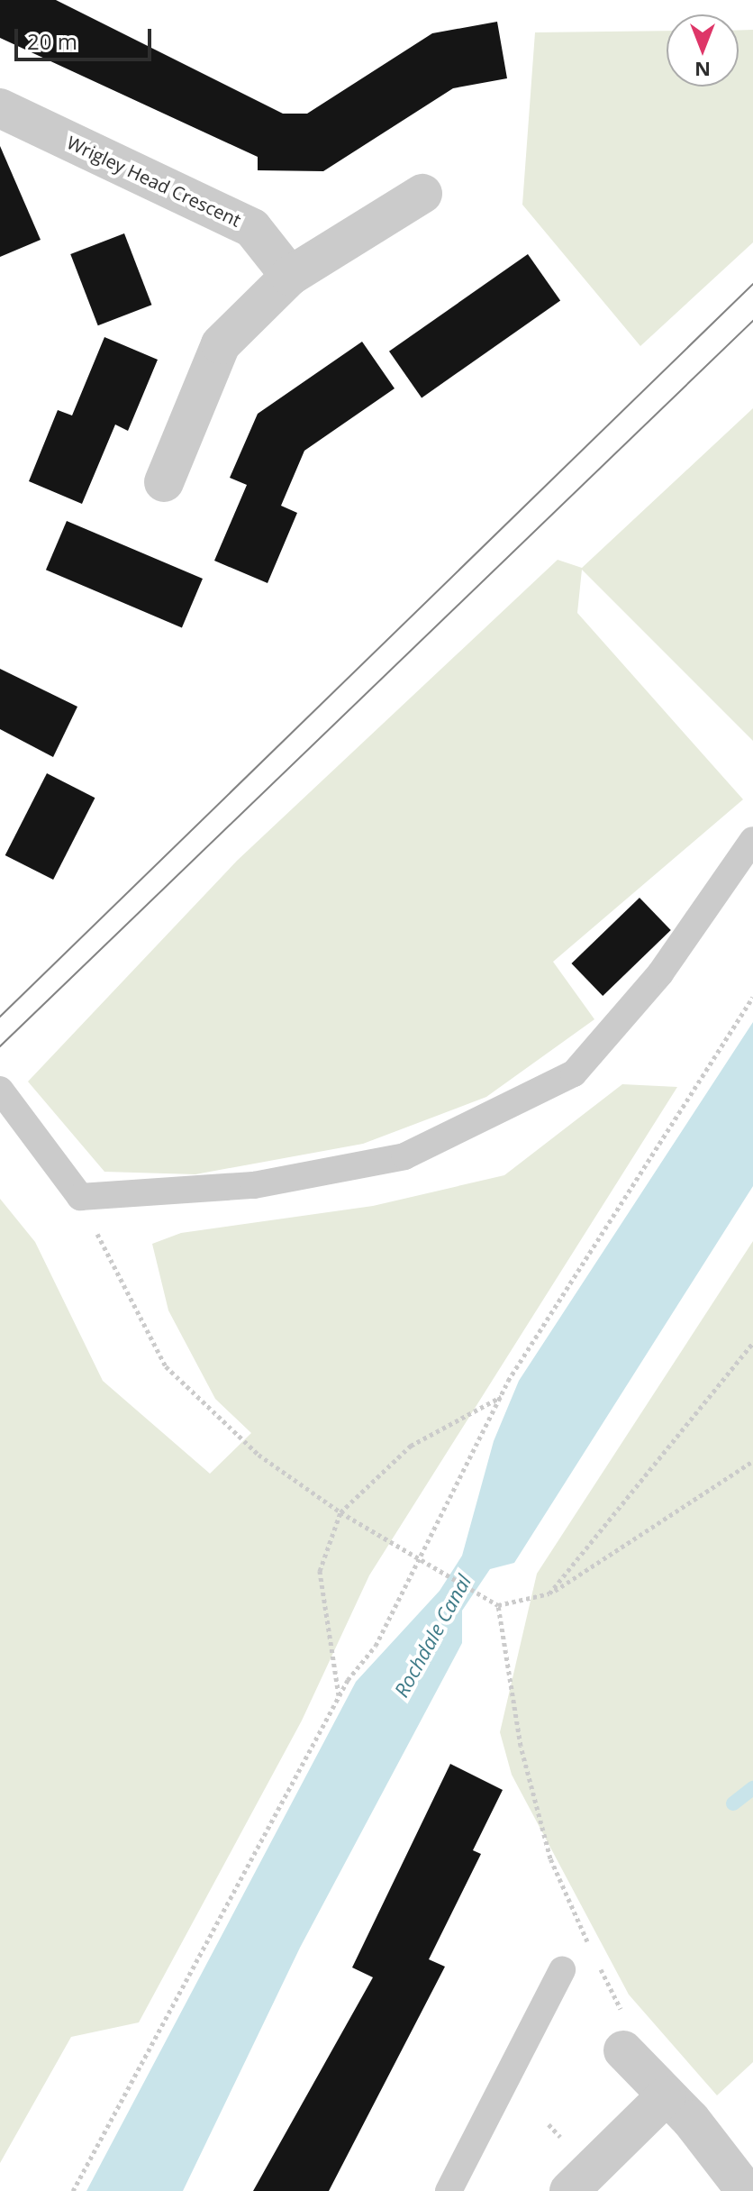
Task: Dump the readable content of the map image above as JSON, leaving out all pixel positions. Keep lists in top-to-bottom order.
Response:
{
  "streets": {
    "street": ["Wrigley Head Crescent"]
  },
  "water": ["Rochdale Canal"],
  "scale_bar": "20 m",
  "north": "bottom"
}
